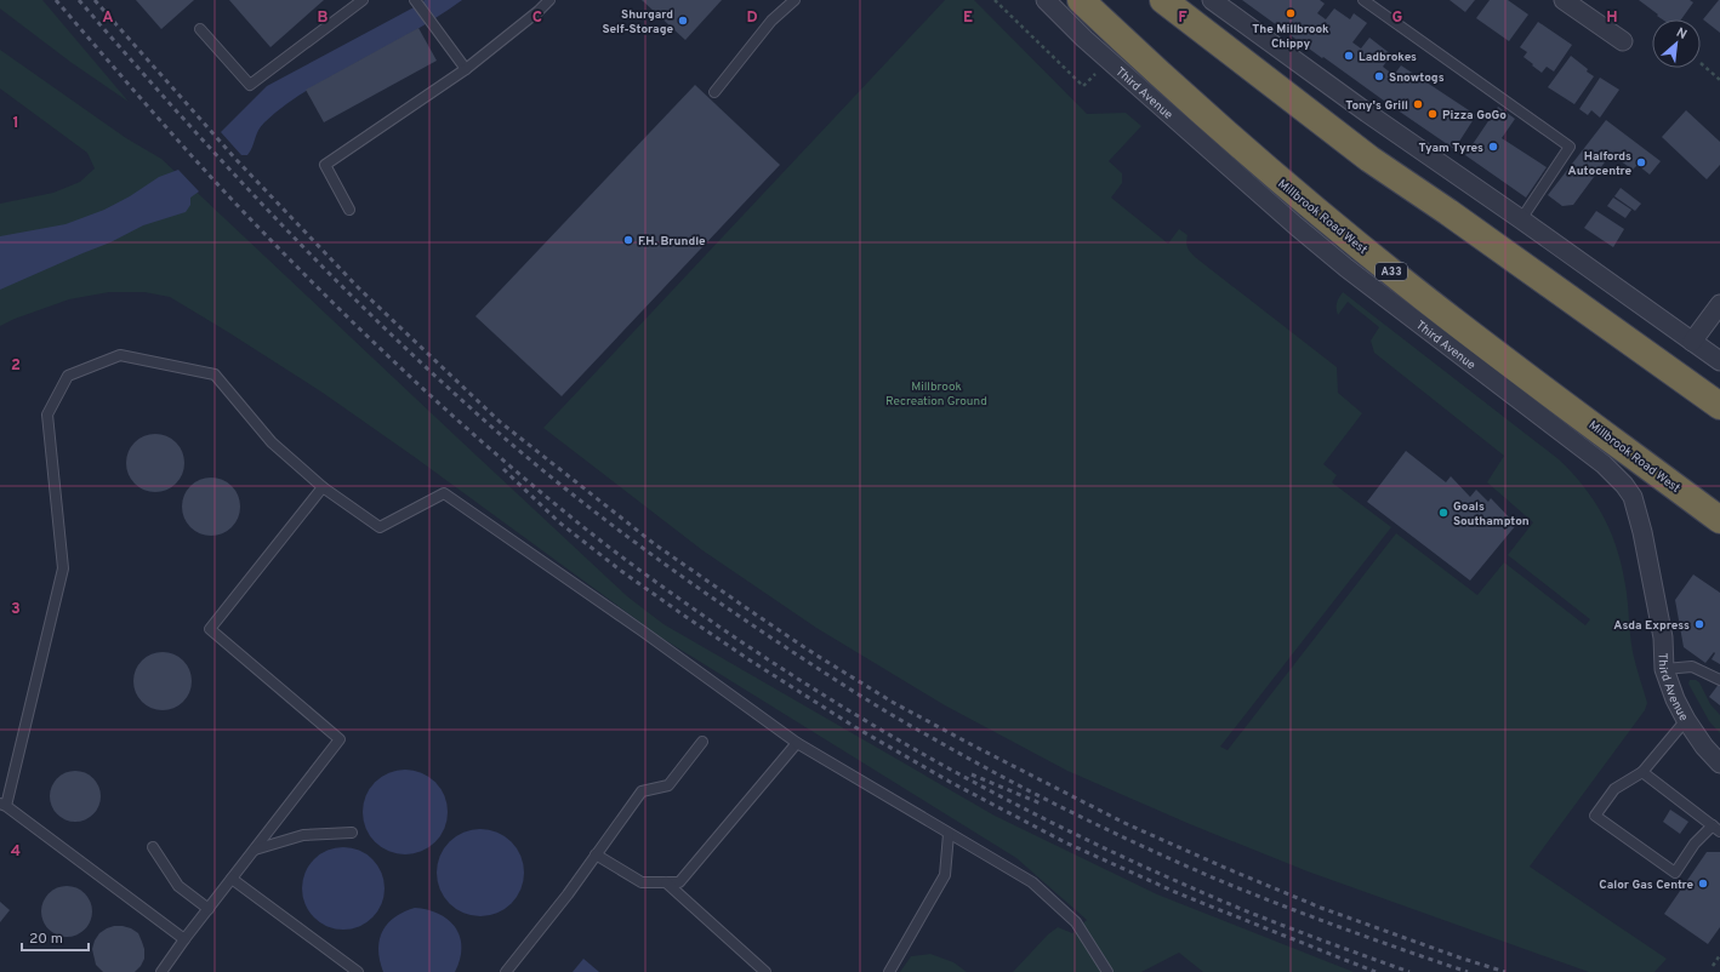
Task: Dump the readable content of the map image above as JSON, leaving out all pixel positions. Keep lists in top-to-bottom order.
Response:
{
  "streets": {
    "highway": ["Millbrook Road West", "A33"],
    "street": ["Third Avenue"]
  },
  "parks": ["Millbrook Recreation Ground"],
  "places": [
    "The Millbrook Chippy",
    "Shurgard Self-Storage",
    "Ladbrokes",
    "Snowtogs",
    "Tony's Grill",
    "Pizza GoGo",
    "Tyam Tyres",
    "Halfords Autocentre",
    "F.H. Brundle",
    "Goals Southampton",
    "Asda Express",
    "Calor Gas Centre"
  ],
  "scale_bar": "20 m",
  "north": "top right",
  "grid": {
    "columns": [
      "A",
      "B",
      "C",
      "D",
      "E",
      "F",
      "G",
      "H"
    ],
    "rows": [
      "1",
      "2",
      "3",
      "4"
    ]
  }
}
